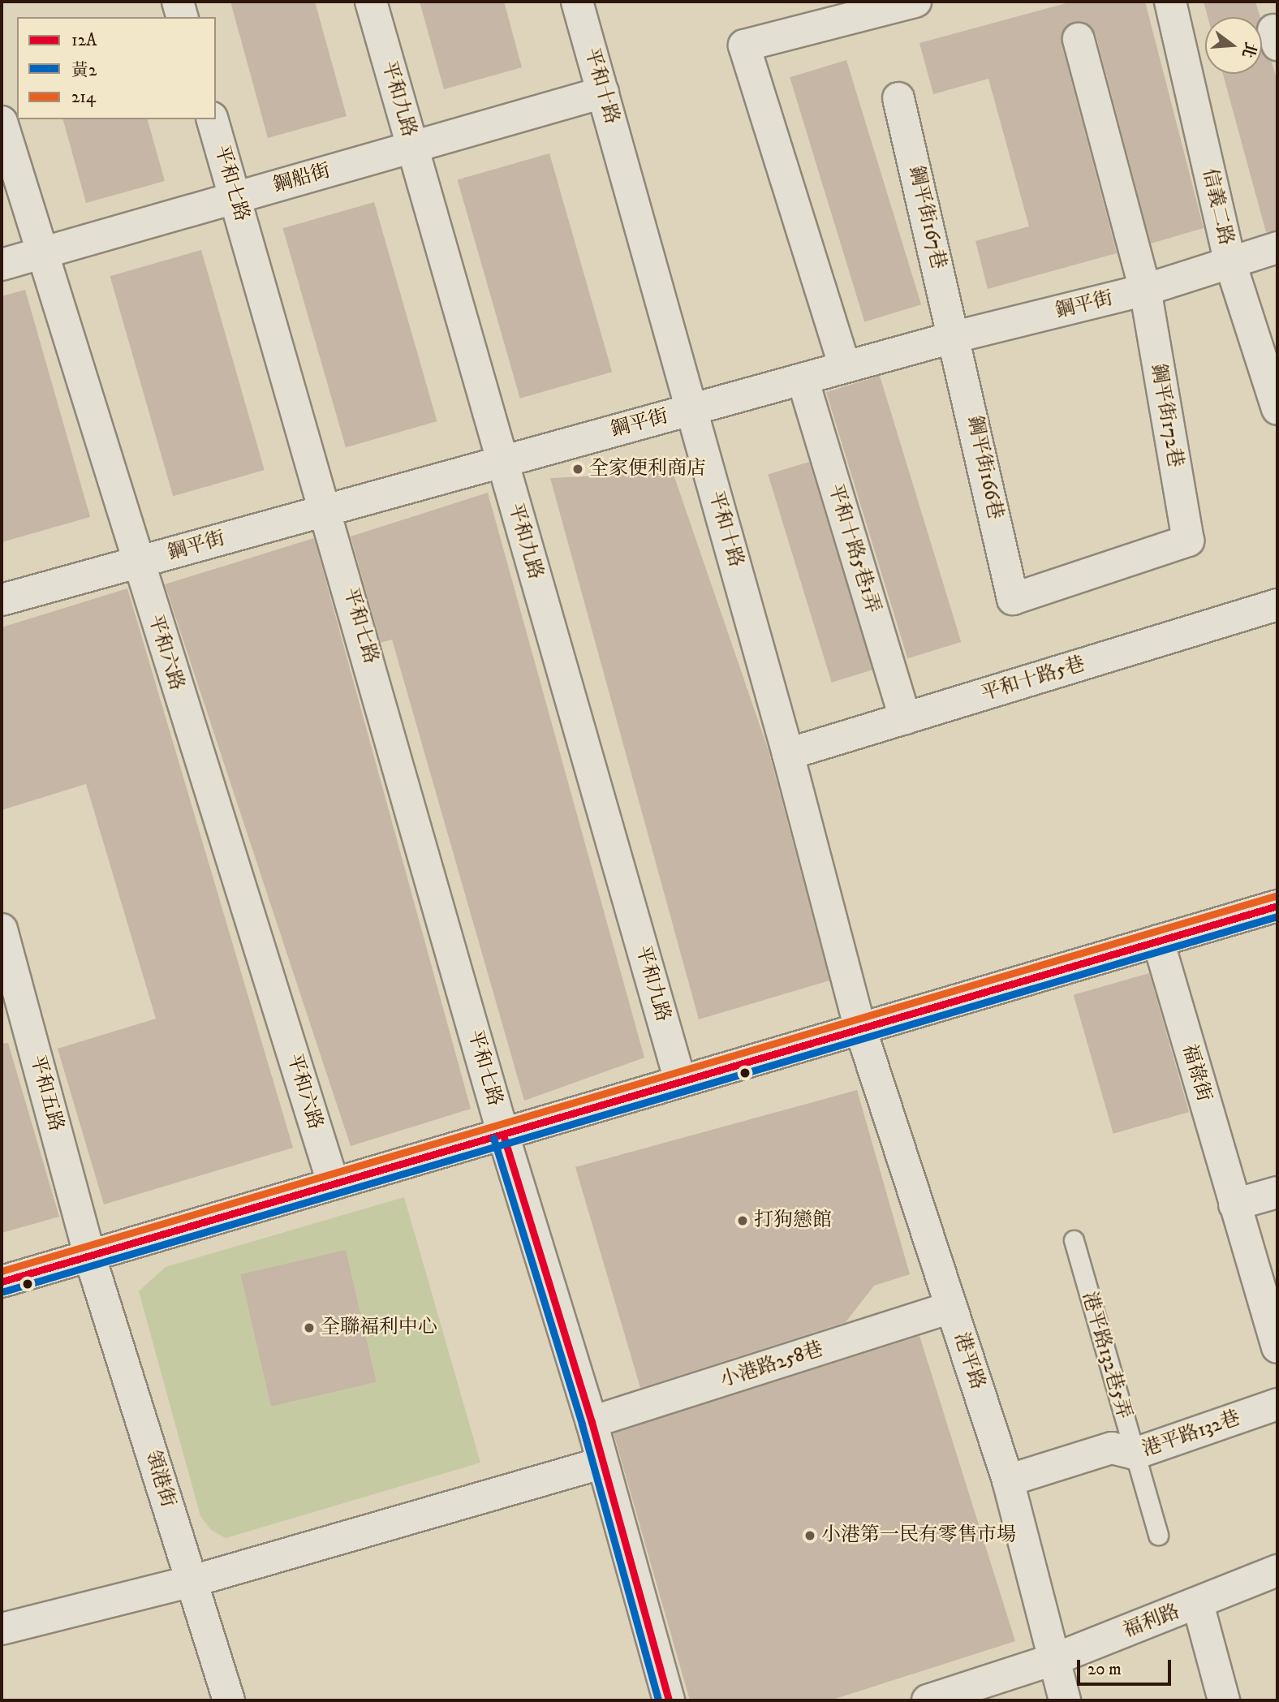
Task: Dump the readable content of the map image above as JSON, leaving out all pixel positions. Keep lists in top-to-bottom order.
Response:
{
  "streets": {
    "street": [
      "平和十路",
      "平和九路",
      "鋼船街",
      "平和七路",
      "信義二路",
      "鋼平街167巷",
      "鋼平街",
      "鋼平街172巷",
      "鋼平街166巷",
      "平和十路5巷1弄",
      "平和六路",
      "平和十路5巷",
      "福祿街",
      "平和五路",
      "港平路",
      "小港路258巷",
      "港平路132巷",
      "領港街",
      "福利路"
    ],
    "lane": ["港平路132巷5弄"]
  },
  "crossings": [
    ["平和十路", "鋼船街"],
    ["平和十路", "鋼平街"],
    ["平和十路", "平和十路5巷"],
    ["平和十路", "港平路"],
    ["平和九路", "鋼船街"],
    ["平和九路", "鋼平街"],
    ["鋼船街", "平和七路"],
    ["鋼船街", "平和六路"],
    ["平和七路", "鋼平街"],
    ["平和七路", "小港路258巷"],
    ["信義二路", "鋼平街"],
    ["鋼平街167巷", "鋼平街"],
    ["鋼平街167巷", "鋼平街166巷"],
    ["鋼平街", "鋼平街172巷"],
    ["鋼平街", "鋼平街166巷"],
    ["鋼平街", "平和十路5巷1弄"],
    ["鋼平街", "平和六路"],
    ["鋼平街172巷", "鋼平街166巷"],
    ["平和十路5巷1弄", "平和十路5巷"],
    ["平和五路", "領港街"],
    ["港平路132巷5弄", "港平路132巷"],
    ["港平路", "小港路258巷"],
    ["港平路", "港平路132巷"],
    ["港平路", "福利路"]
  ],
  "places": [
    "全家便利商店",
    "打狗戀館",
    "全聯褔利中心",
    "小港第一民有零售市場"
  ],
  "lines": ["transit line 214", "transit line 12A", "transit line 黃2"],
  "legend": ["12A", "黃2", "214"],
  "scale_bar": "20 m",
  "north": "right"
}
